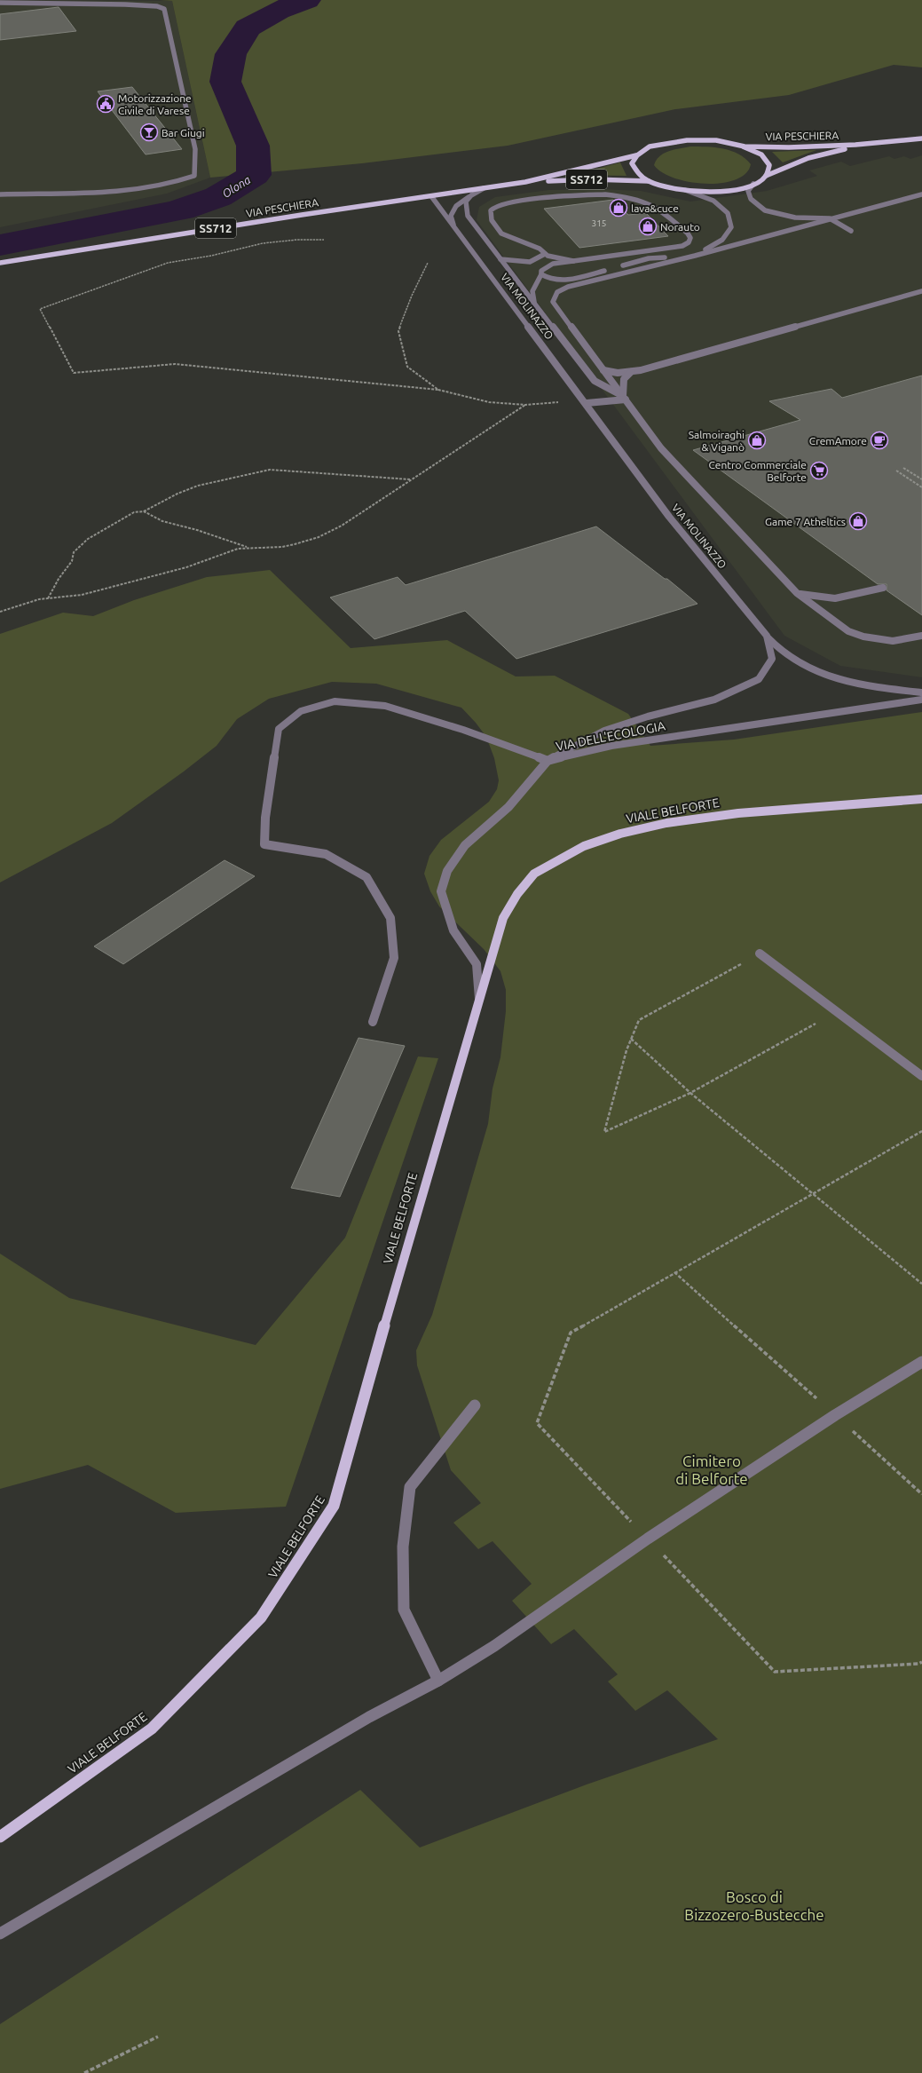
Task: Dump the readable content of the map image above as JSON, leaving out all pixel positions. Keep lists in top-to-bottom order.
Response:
{
  "streets": {
    "main road": ["VIA PESCHIERA", "SS712", "VIALE BELFORTE"],
    "street": ["VIA MOLINAZZO", "VIA DELL'ECOLOGIA"]
  },
  "crossings": [
    ["VIA PESCHIERA", "VIA MOLINAZZO"],
    ["VIA MOLINAZZO", "VIA DELL'ECOLOGIA"],
    ["VIA DELL'ECOLOGIA", "VIALE BELFORTE"]
  ],
  "water": ["Olona"],
  "parks": ["Cimitero di Belforte", "Bosco di Bizzozero-Bustecche"],
  "places": {
    "public building": ["Motorizzazione Civile di Varese"],
    "bar": ["Bar Giugi"],
    "shop": [
      "lava&cuce",
      "Norauto",
      "Salmoiraghi & Viganò",
      "Game 7 Atheltics"
    ],
    "cafe": ["CremAmore"],
    "supermarket": ["Centro Commerciale Belforte"]
  },
  "house_numbers": ["315"]
}
